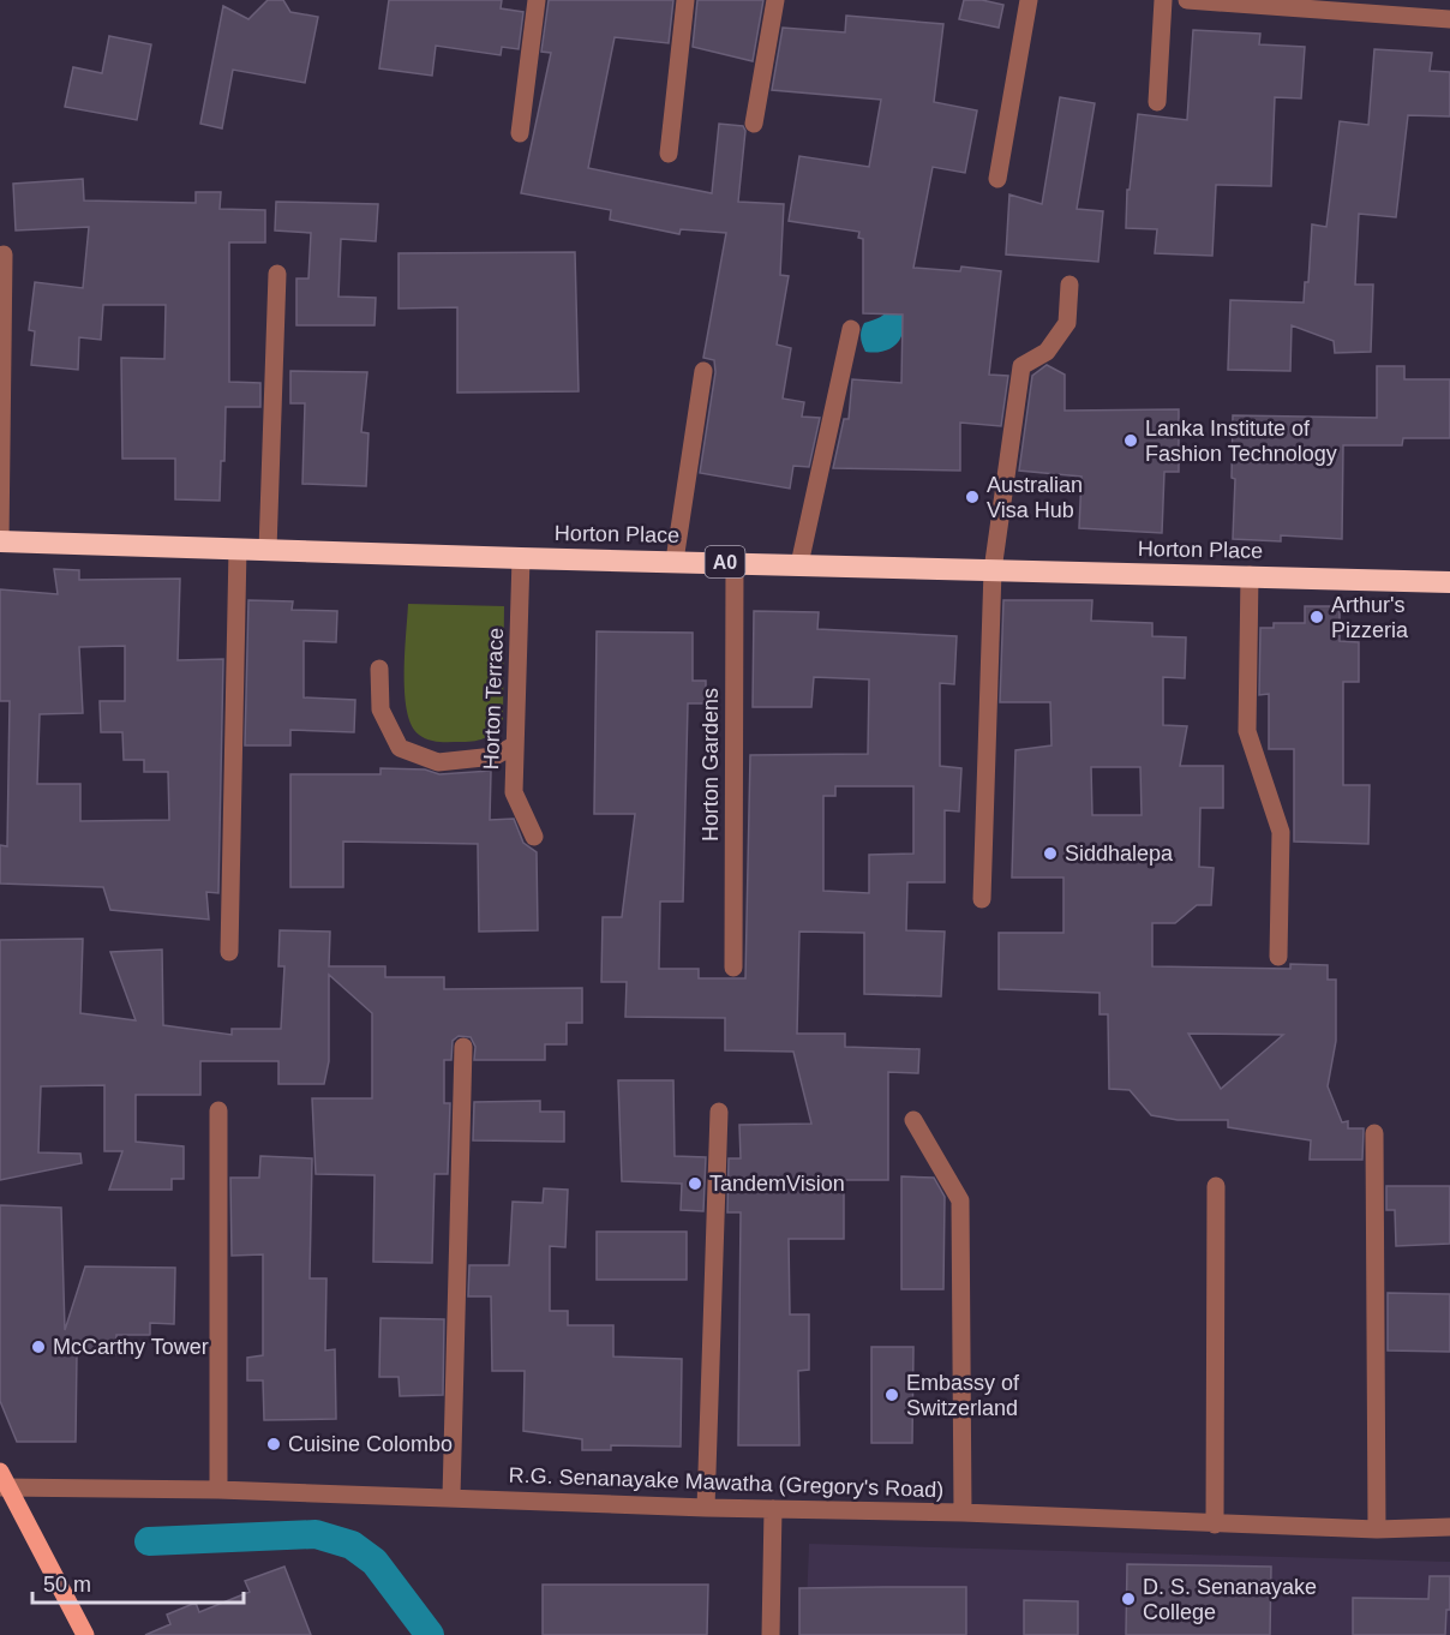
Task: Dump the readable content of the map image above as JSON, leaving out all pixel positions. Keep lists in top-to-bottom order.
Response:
{
  "streets": {
    "highway": ["Horton Place", "A0"],
    "street": ["Horton Terrace", "Horton Gardens", "R.G. Senanayake Mawatha (Gregory's Road)"]
  },
  "crossings": [
    ["Horton Place", "Horton Terrace"],
    ["Horton Place", "Horton Gardens"]
  ],
  "places": [
    "Lanka Institute of Fashion Technology",
    "Australian Visa Hub",
    "Arthur's Pizzeria",
    "Siddhalepa",
    "TandemVision",
    "McCarthy Tower",
    "Embassy of Switzerland",
    "Cuisine Colombo",
    "D. S. Senanayake College"
  ],
  "scale_bar": "50 m"
}
